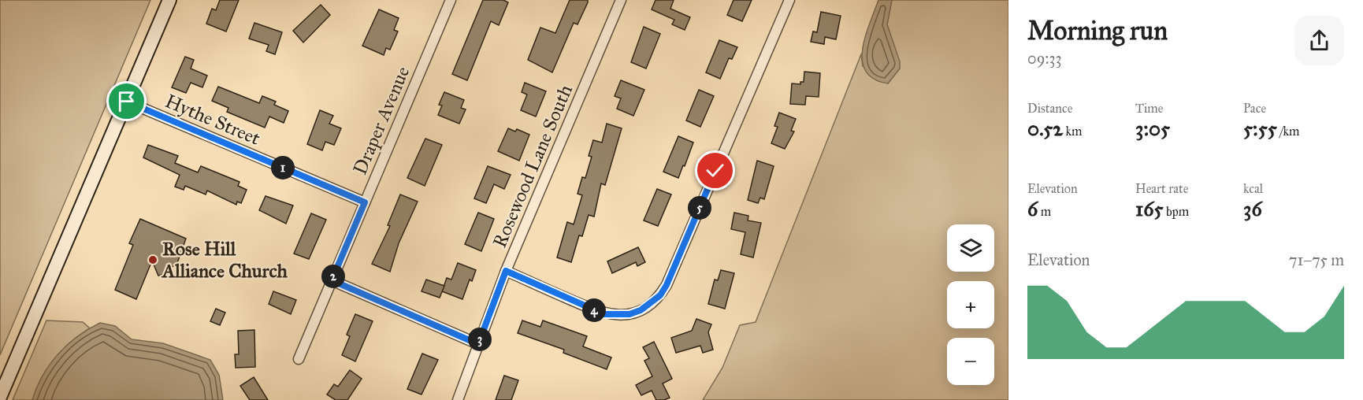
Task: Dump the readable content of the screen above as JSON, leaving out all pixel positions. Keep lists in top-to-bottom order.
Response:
{
  "streets": {
    "street": ["Hythe Street", "Draper Avenue", "Rosewood Lane South"]
  },
  "crossings": [
    ["Hythe Street", "Draper Avenue"]
  ],
  "places": ["Rose Hill Alliance Church"],
  "page": {
    "heading": ["Morning run", "09:33"],
    "stats": [
      ["Distance", "0.52 km"],
      ["Time", "3:05"],
      ["Pace", "5:55 /km"],
      ["Elevation", "6 m"],
      ["Heart rate", "165 bpm"],
      ["kcal", "36"]
    ],
    "pins": [
      "1",
      "5",
      "2",
      "4",
      "3"
    ],
    "map_buttons": ["+", "−"],
    "chart": ["Elevation", "71–75 m"]
  }
}
